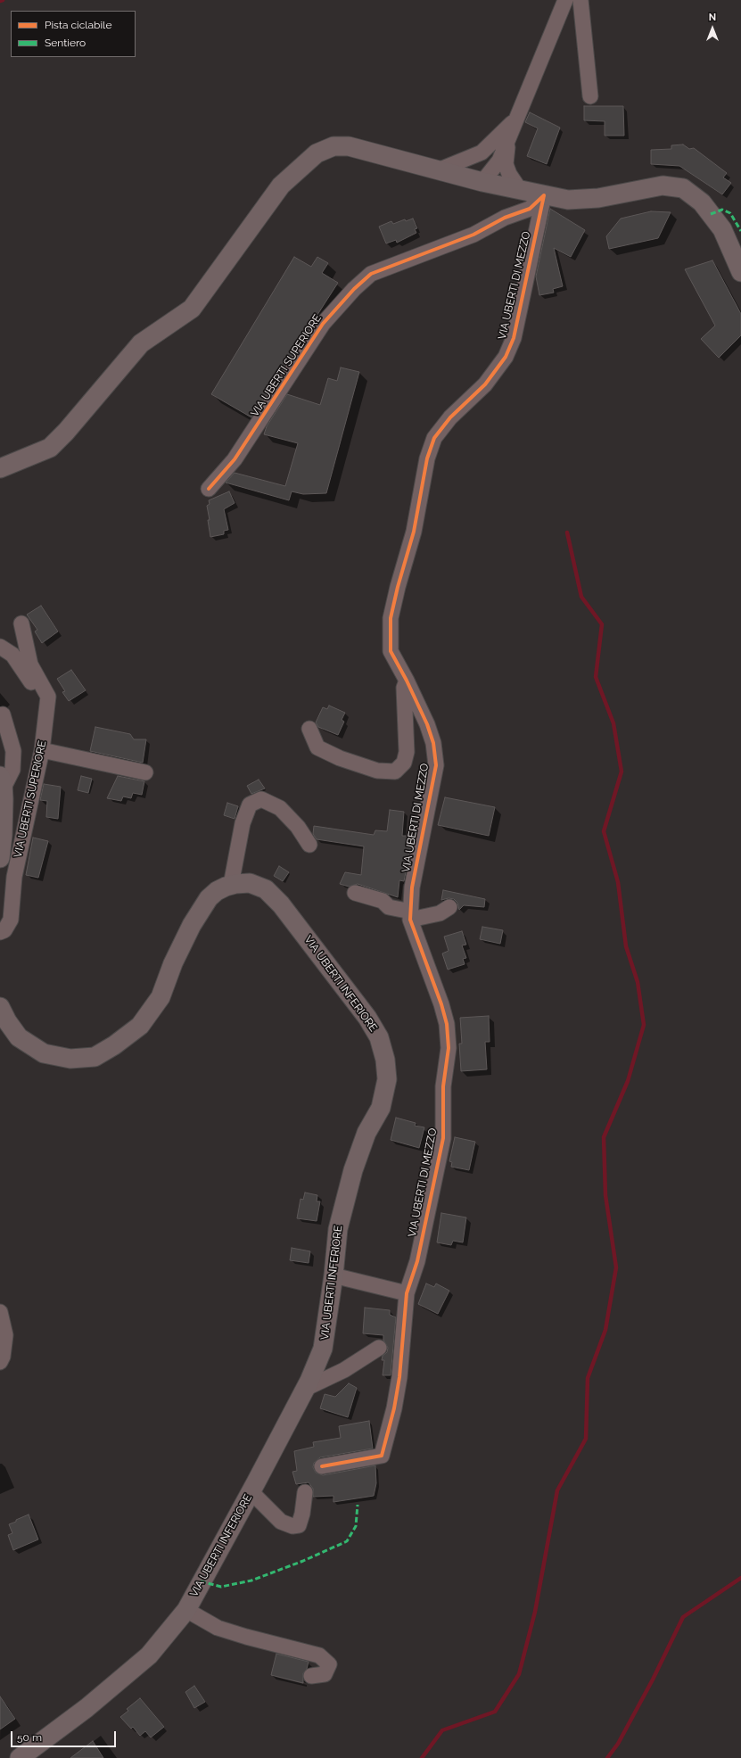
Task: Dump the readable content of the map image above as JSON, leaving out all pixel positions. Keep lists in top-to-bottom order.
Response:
{
  "streets": {
    "main road": ["VIA UBERTI SUPERIORE", "VIA UBERTI INFERIORE"],
    "street": ["VIA UBERTI DI MEZZO"]
  },
  "crossings": [
    ["VIA UBERTI DI MEZZO", "VIA UBERTI SUPERIORE"]
  ],
  "legend": ["Pista ciclabile", "Sentiero"],
  "scale_bar": "50 m",
  "north": "top"
}
